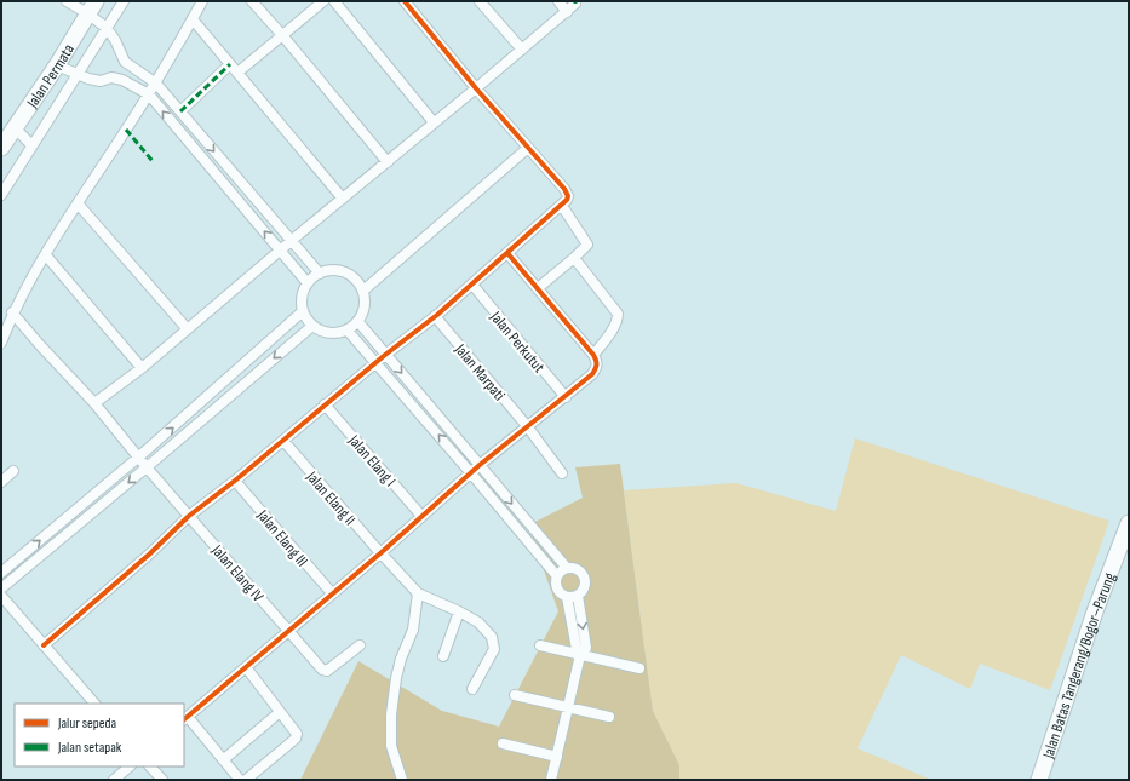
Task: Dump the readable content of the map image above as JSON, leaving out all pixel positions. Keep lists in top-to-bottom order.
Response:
{
  "streets": {
    "main road": ["Jalan Permata", "Jalan Batas Tangerang/Bogor–Parung"],
    "street": [
      "Jalan Perkutut",
      "Jalan Marpati",
      "Jalan Elang I",
      "Jalan Elang II",
      "Jalan Elang III",
      "Jalan Elang IV"
    ]
  },
  "legend": ["Jalur sepeda", "Jalan setapak"]
}
